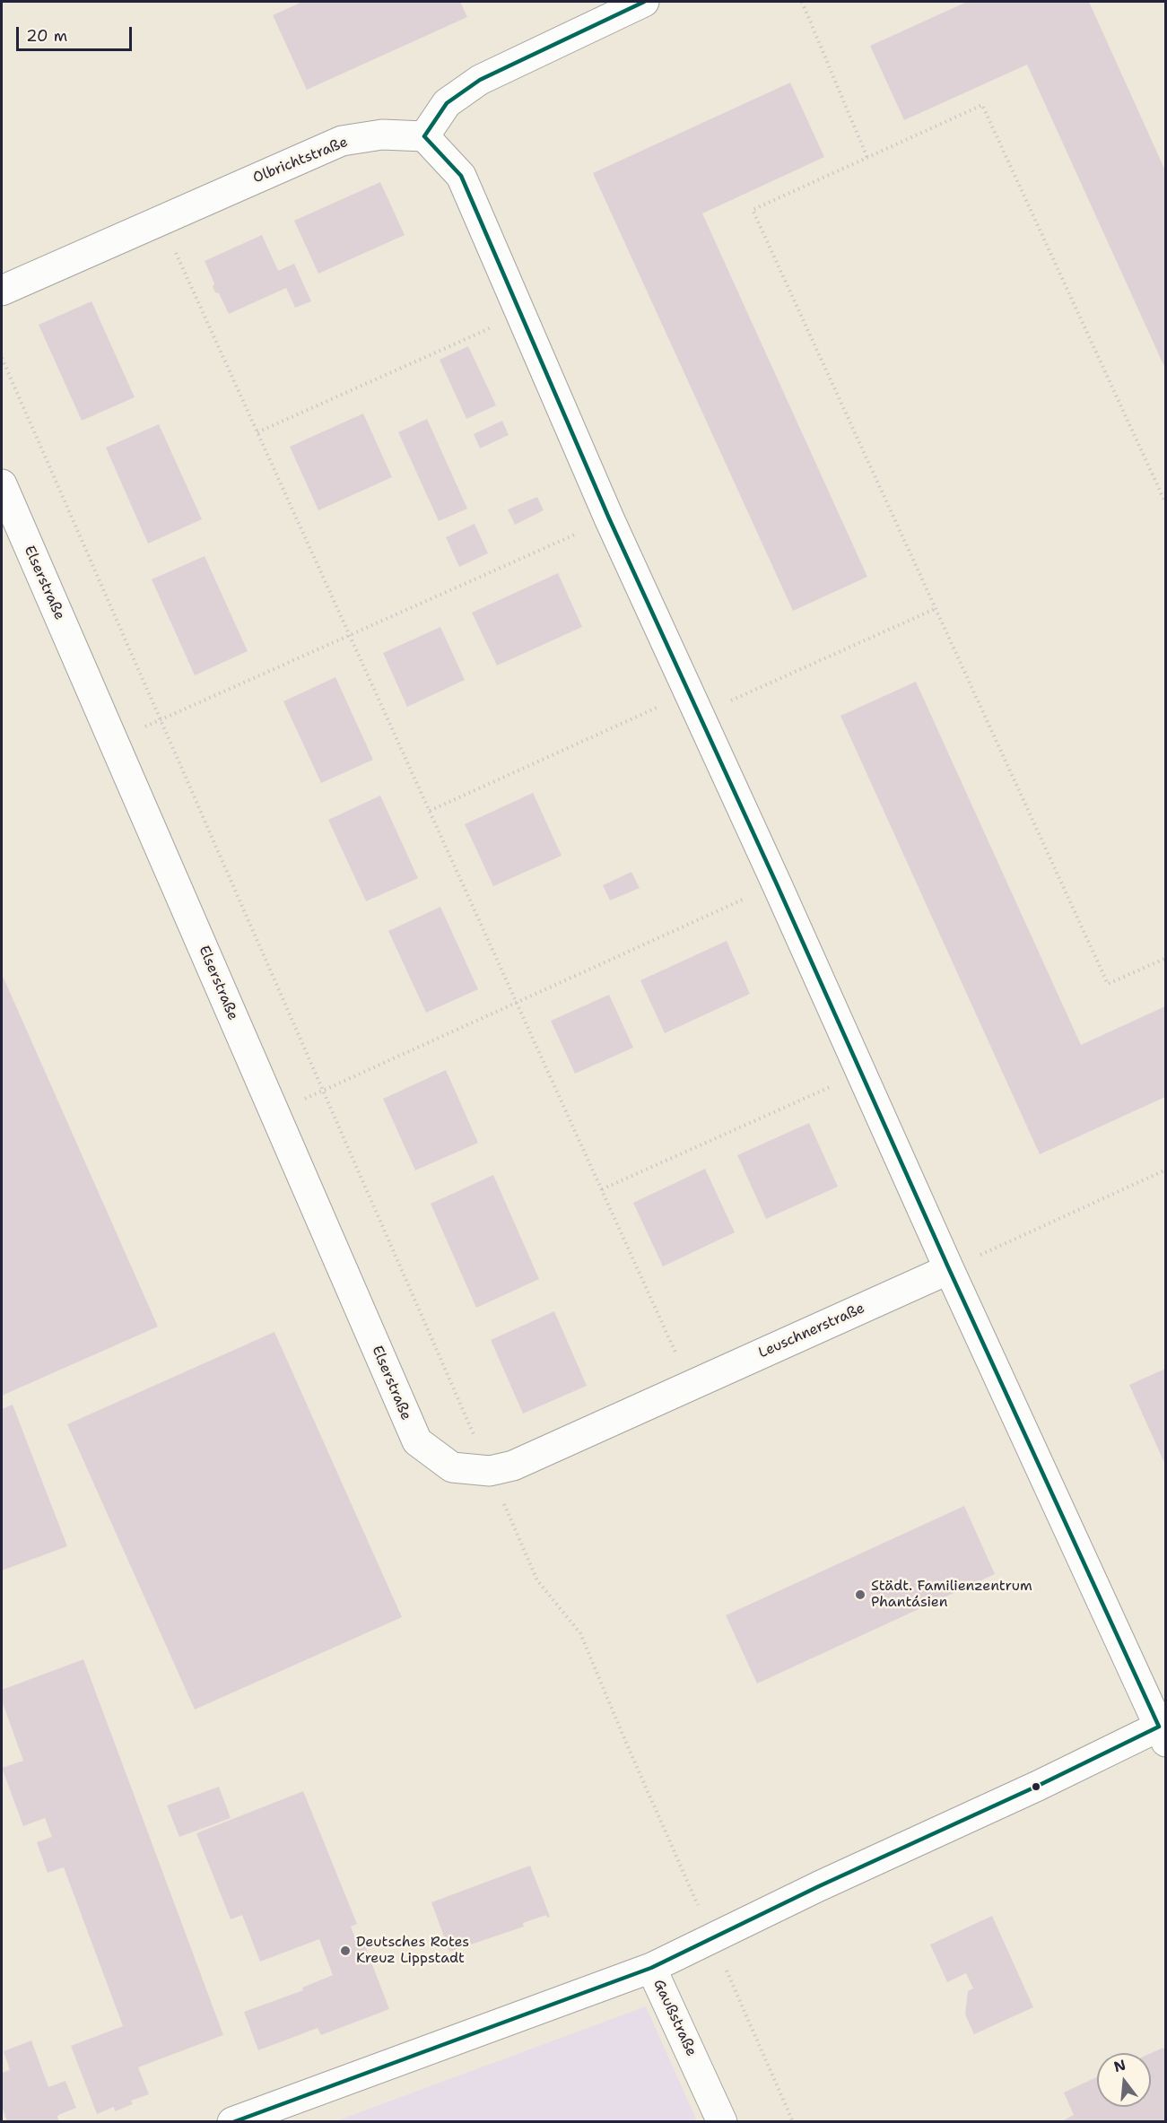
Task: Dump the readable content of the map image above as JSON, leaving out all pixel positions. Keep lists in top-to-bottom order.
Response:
{
  "streets": {
    "street": [
      "Olbrichtstraße",
      "Elserstraße",
      "Leuschnerstraße",
      "Gaußstraße"
    ]
  },
  "crossings": [
    ["Elserstraße", "Leuschnerstraße"]
  ],
  "places": ["Städt. Familienzentrum Phantásien", "Deutsches Rotes Kreuz Lippstadt"],
  "scale_bar": "20 m",
  "north": "top"
}
